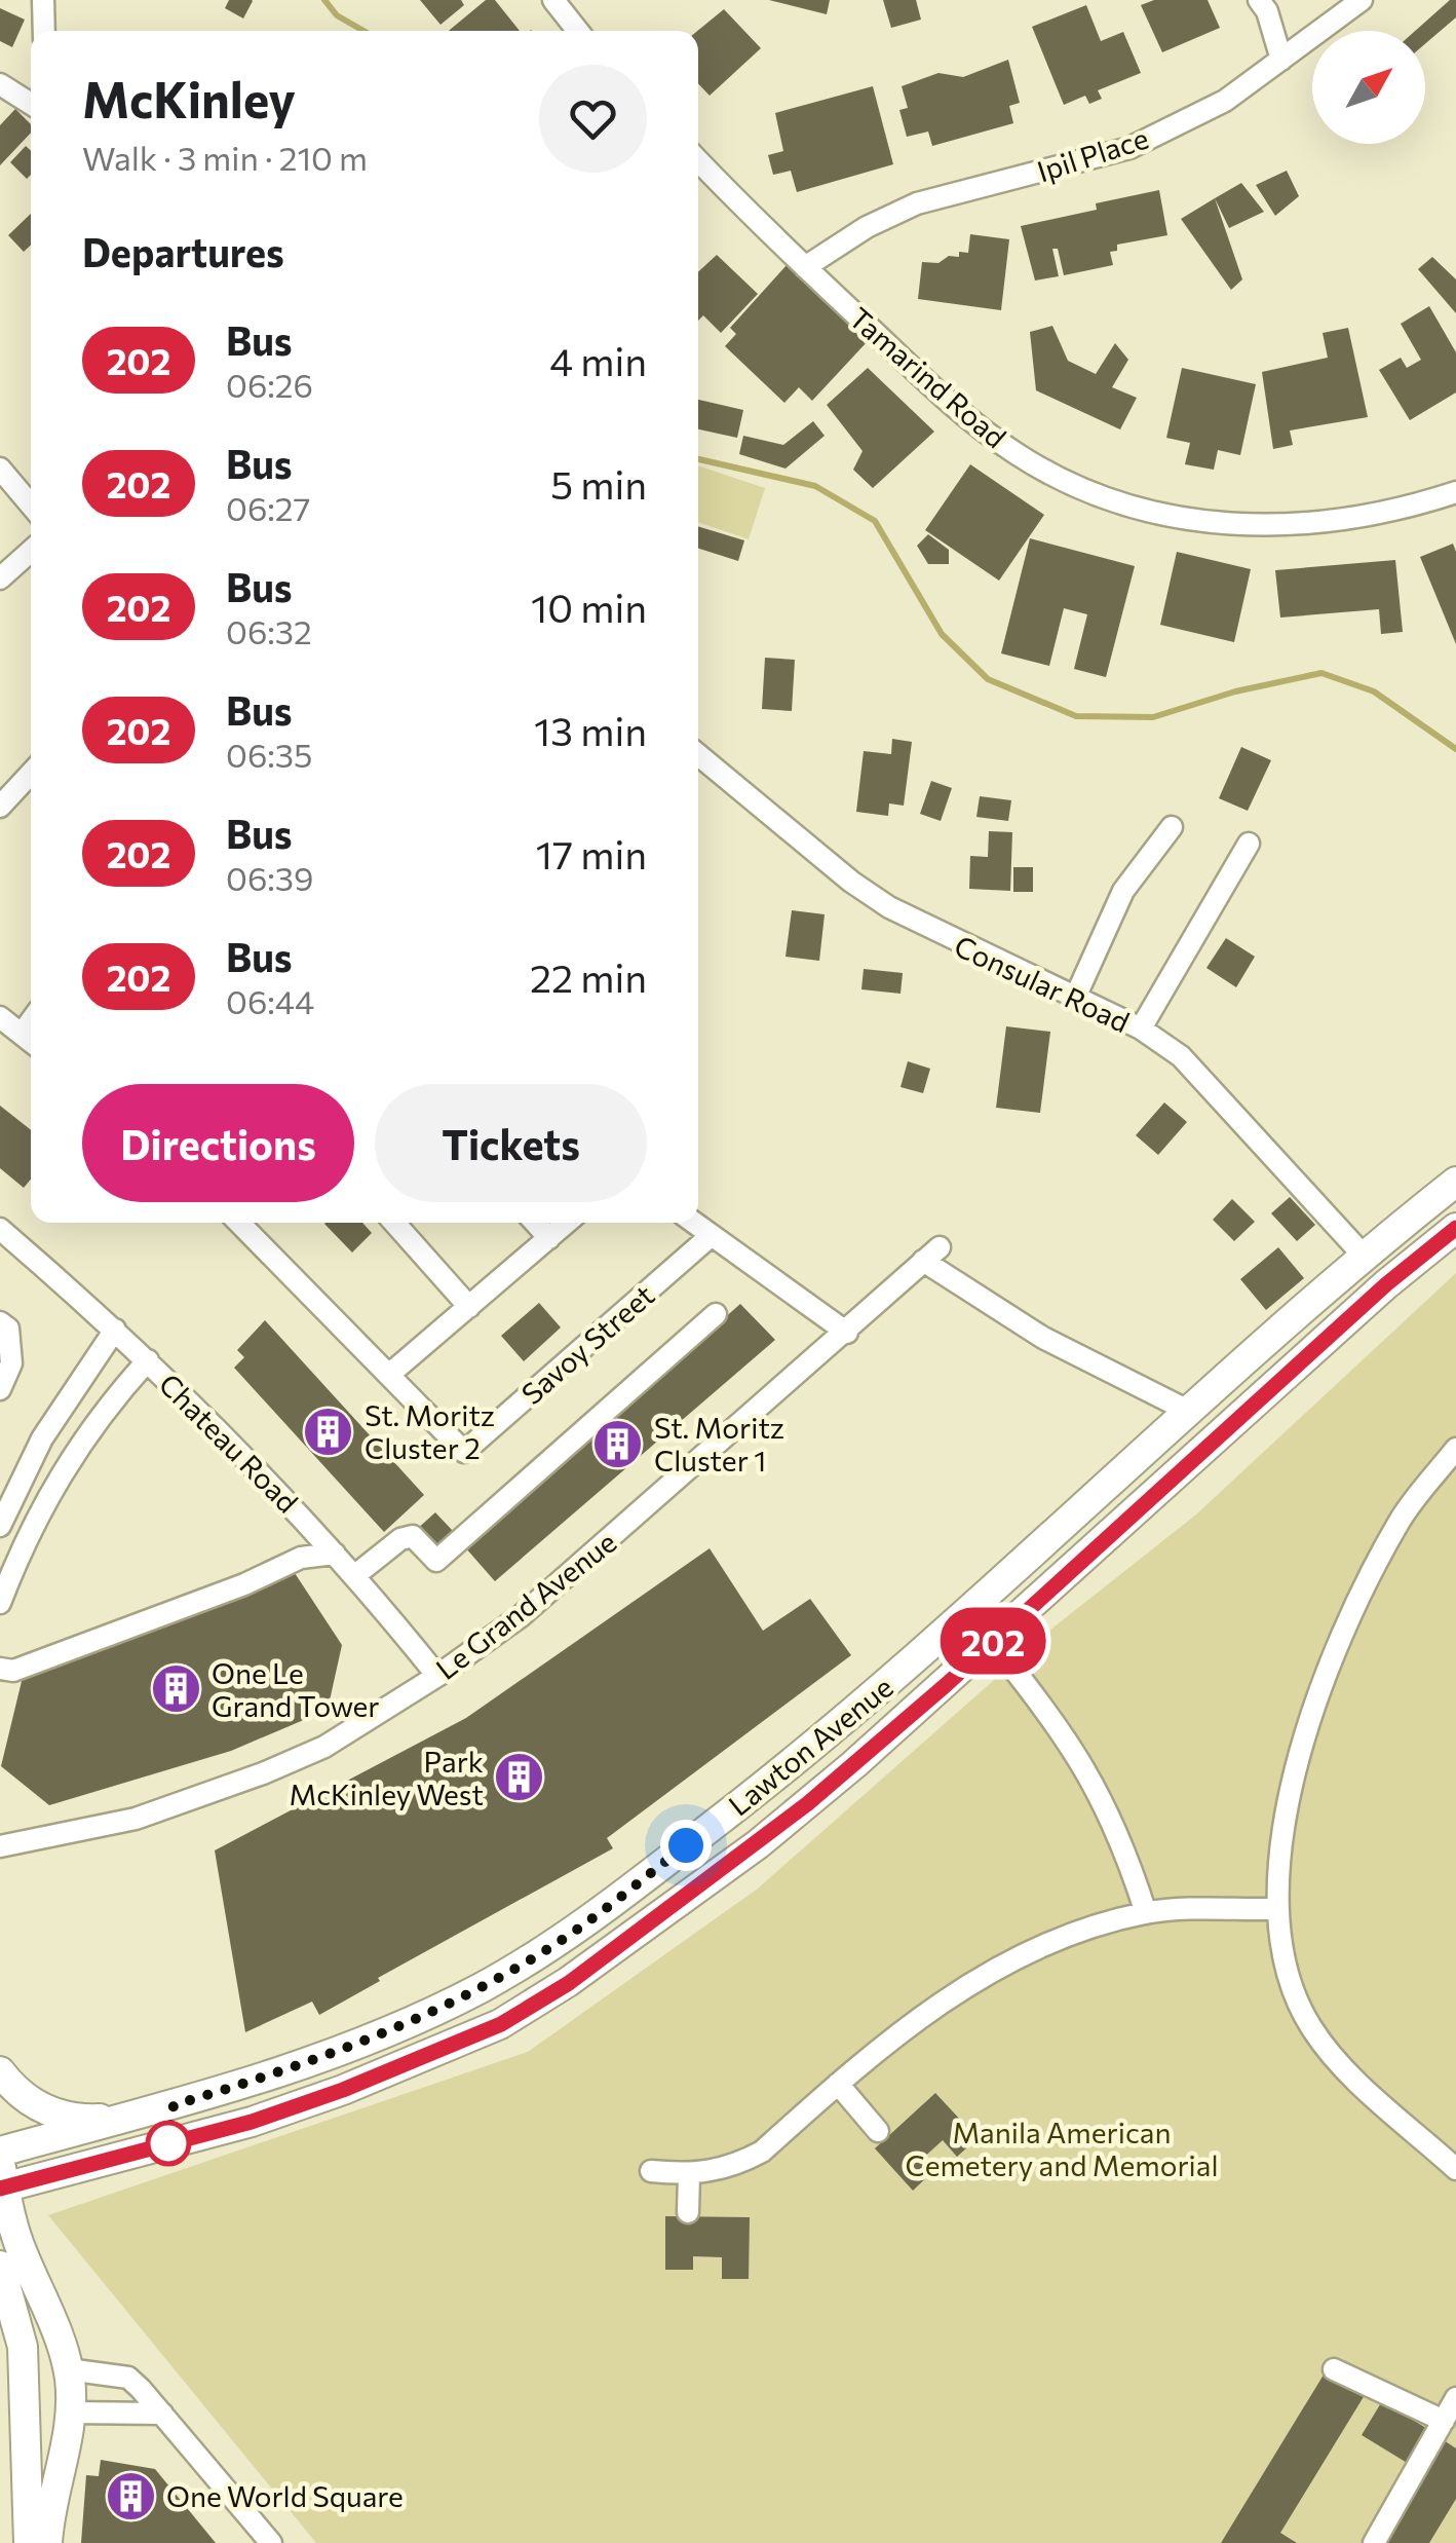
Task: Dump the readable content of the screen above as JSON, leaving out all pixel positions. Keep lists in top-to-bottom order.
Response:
{
  "streets": {
    "main road": ["Lawton Avenue"],
    "street": [
      "Ipil Place",
      "Tamarind Road",
      "Consular Road",
      "Savoy Street",
      "Chateau Road",
      "Le Grand Avenue"
    ]
  },
  "crossings": [
    ["Ipil Place", "Tamarind Road"],
    ["Consular Road", "Lawton Avenue"],
    ["Chateau Road", "Le Grand Avenue"],
    ["Le Grand Avenue", "Lawton Avenue"]
  ],
  "parks": ["Manila American Cemetery and Memorial"],
  "places": {
    "building": [
      "St. Moritz Cluster 2",
      "St. Moritz Cluster 1",
      "One Le Grand Tower",
      "Park McKinley West",
      "One World Square"
    ]
  },
  "lines": ["bus line 202"],
  "north": "top right",
  "page": {
    "on_map": "202",
    "heading": [
      ["McKinley", "Walk · 3 min · 210 m"],
      "Departures"
    ],
    "list": [
      {
        "mark": "202",
        "name": "Bus",
        "note": "06:26",
        "value": "4 min"
      },
      {
        "mark": "202",
        "name": "Bus",
        "note": "06:27",
        "value": "5 min"
      },
      {
        "mark": "202",
        "name": "Bus",
        "note": "06:32",
        "value": "10 min"
      },
      {
        "mark": "202",
        "name": "Bus",
        "note": "06:35",
        "value": "13 min"
      },
      {
        "mark": "202",
        "name": "Bus",
        "note": "06:39",
        "value": "17 min"
      },
      {
        "mark": "202",
        "name": "Bus",
        "note": "06:44",
        "value": "22 min"
      }
    ],
    "buttons": ["Directions", "Tickets"]
  }
}
